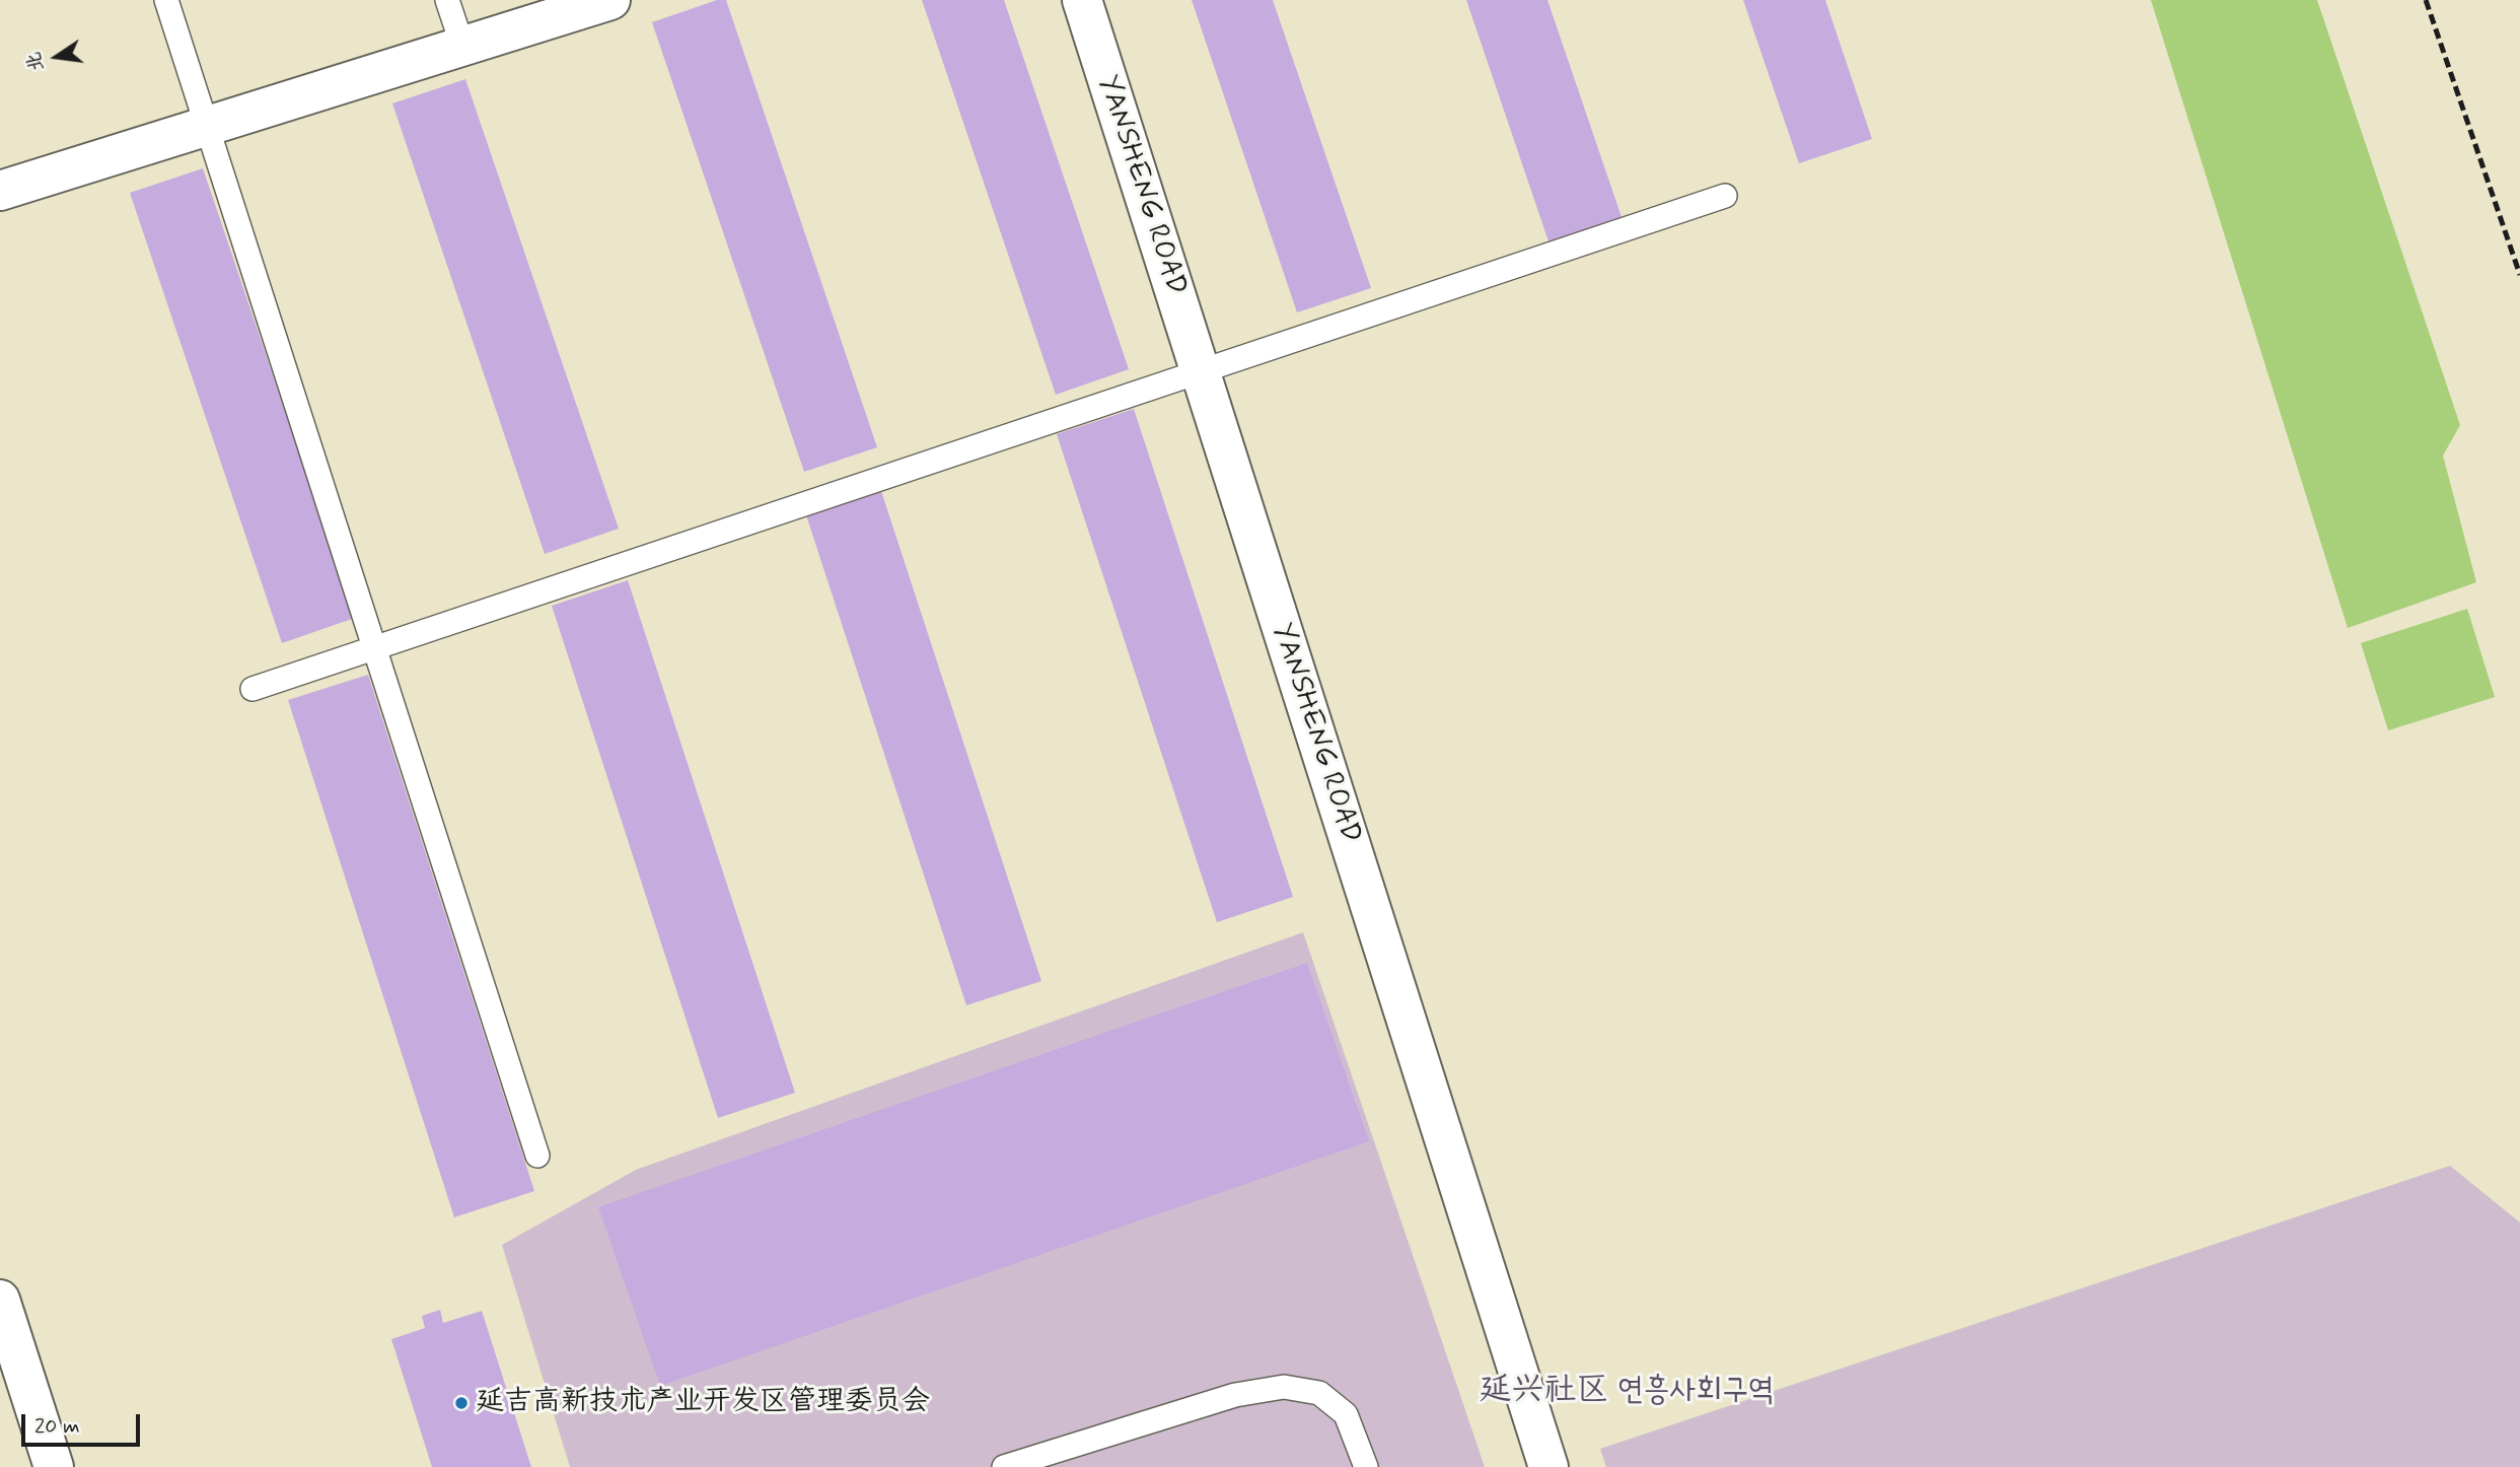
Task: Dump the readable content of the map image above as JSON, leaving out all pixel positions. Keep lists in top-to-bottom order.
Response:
{
  "streets": {
    "street": ["YANSHENG ROAD"]
  },
  "districts": ["延兴社区 연흥사회구역"],
  "places": ["延吉高新技术产业开发区管理委员会"],
  "scale_bar": "20 m",
  "north": "left"
}
